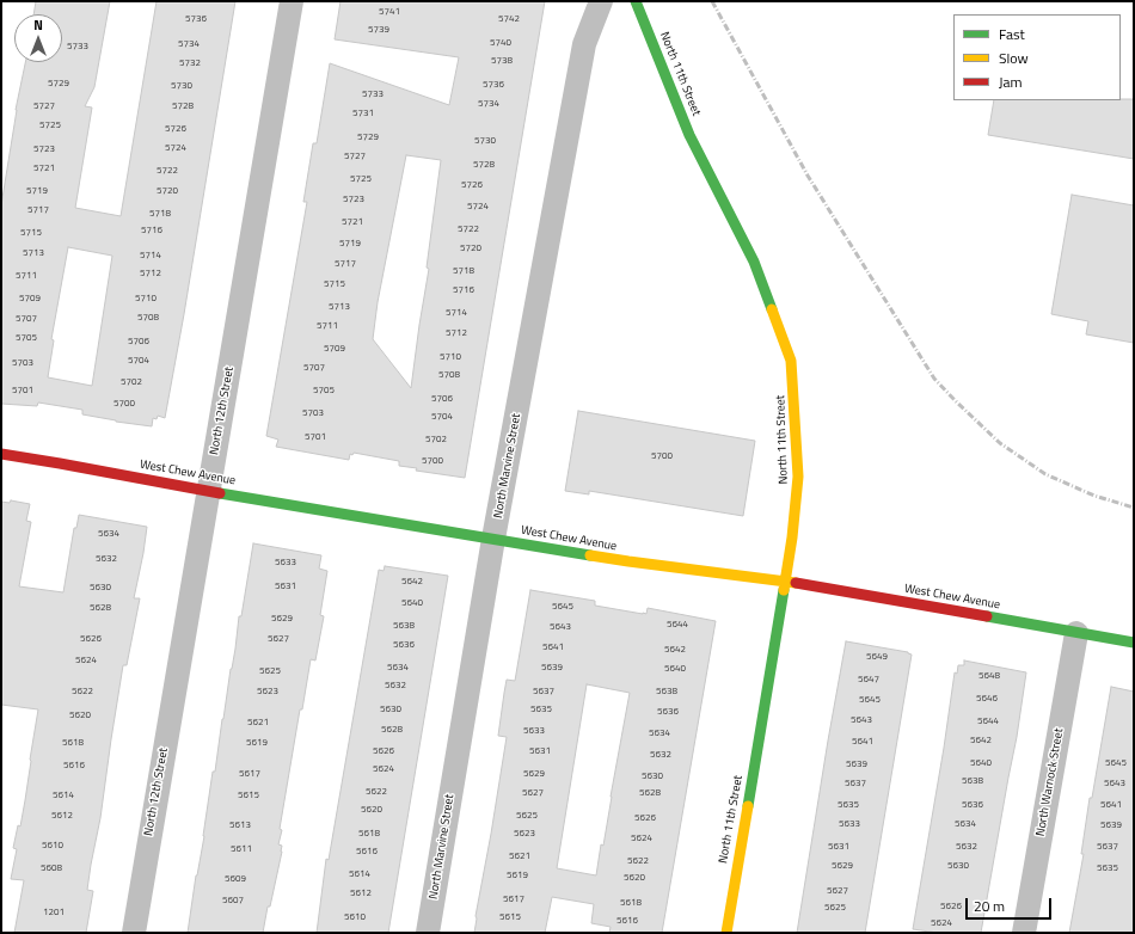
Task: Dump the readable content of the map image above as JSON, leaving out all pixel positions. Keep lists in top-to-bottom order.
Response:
{
  "streets": {
    "street": [
      "North 11th Street",
      "North 12th Street",
      "North Marvine Street",
      "West Chew Avenue",
      "North Warnock Street"
    ]
  },
  "crossings": [
    ["North 11th Street", "West Chew Avenue"],
    ["North 12th Street", "West Chew Avenue"],
    ["North Marvine Street", "West Chew Avenue"],
    ["West Chew Avenue", "North Warnock Street"]
  ],
  "house_numbers": [
    "5741",
    "5736",
    "5742",
    "5739",
    "5740",
    "5734",
    "5733",
    "5738",
    "5732",
    "5729",
    "5736",
    "5730",
    "5733",
    "5734",
    "5727",
    "5728",
    "5731",
    "5725",
    "5726",
    "5729",
    "5730",
    "5724",
    "5723",
    "5727",
    "5728",
    "5721",
    "5722",
    "5725",
    "5726",
    "5719",
    "5720",
    "5723",
    "5724",
    "5717",
    "5718",
    "5721",
    "5722",
    "5716",
    "5715",
    "5719",
    "5720",
    "5713",
    "5714",
    "5717",
    "5718",
    "5712",
    "5711",
    "5715",
    "5716",
    "5709",
    "5710",
    "5713",
    "5714",
    "5708",
    "5707",
    "5711",
    "5712",
    "5705",
    "5706",
    "5709",
    "5710",
    "5704",
    "5703",
    "5707",
    "5708",
    "5702",
    "5701",
    "5705",
    "5706",
    "5700",
    "5703",
    "5704",
    "5701",
    "5702",
    "5700",
    "5700",
    "5634",
    "5632",
    "5633",
    "5642",
    "5631",
    "5630",
    "5640",
    "5645",
    "5628",
    "5629",
    "5644",
    "5638",
    "5643",
    "5626",
    "5627",
    "5636",
    "5641",
    "5642",
    "5649",
    "5624",
    "5634",
    "5639",
    "5640",
    "5625",
    "5648",
    "5647",
    "5632",
    "5622",
    "5623",
    "5637",
    "5638",
    "5646",
    "5645",
    "5630",
    "5635",
    "5636",
    "5620",
    "5643",
    "5644",
    "5621",
    "5628",
    "5633",
    "5634",
    "5642",
    "5641",
    "5618",
    "5619",
    "5626",
    "5631",
    "5632",
    "5640",
    "5645",
    "5639",
    "5616",
    "5624",
    "5617",
    "5629",
    "5630",
    "5638",
    "5637",
    "5643",
    "5622",
    "5627",
    "5628",
    "5614",
    "5615",
    "5635",
    "5636",
    "5641",
    "5620",
    "5612",
    "5625",
    "5626",
    "5633",
    "5634",
    "5613",
    "5639",
    "5618",
    "5623",
    "5624",
    "5610",
    "5631",
    "5632",
    "5637",
    "5611",
    "5616",
    "5621",
    "5622",
    "5629",
    "5630",
    "5608",
    "5635",
    "5614",
    "5619",
    "5620",
    "5609",
    "5627",
    "5612",
    "5617",
    "5607",
    "5618",
    "5626",
    "5625",
    "1201",
    "5610",
    "5615",
    "5616",
    "5624"
  ],
  "legend": ["Fast", "Slow", "Jam"],
  "scale_bar": "20 m",
  "north": "top"
}
